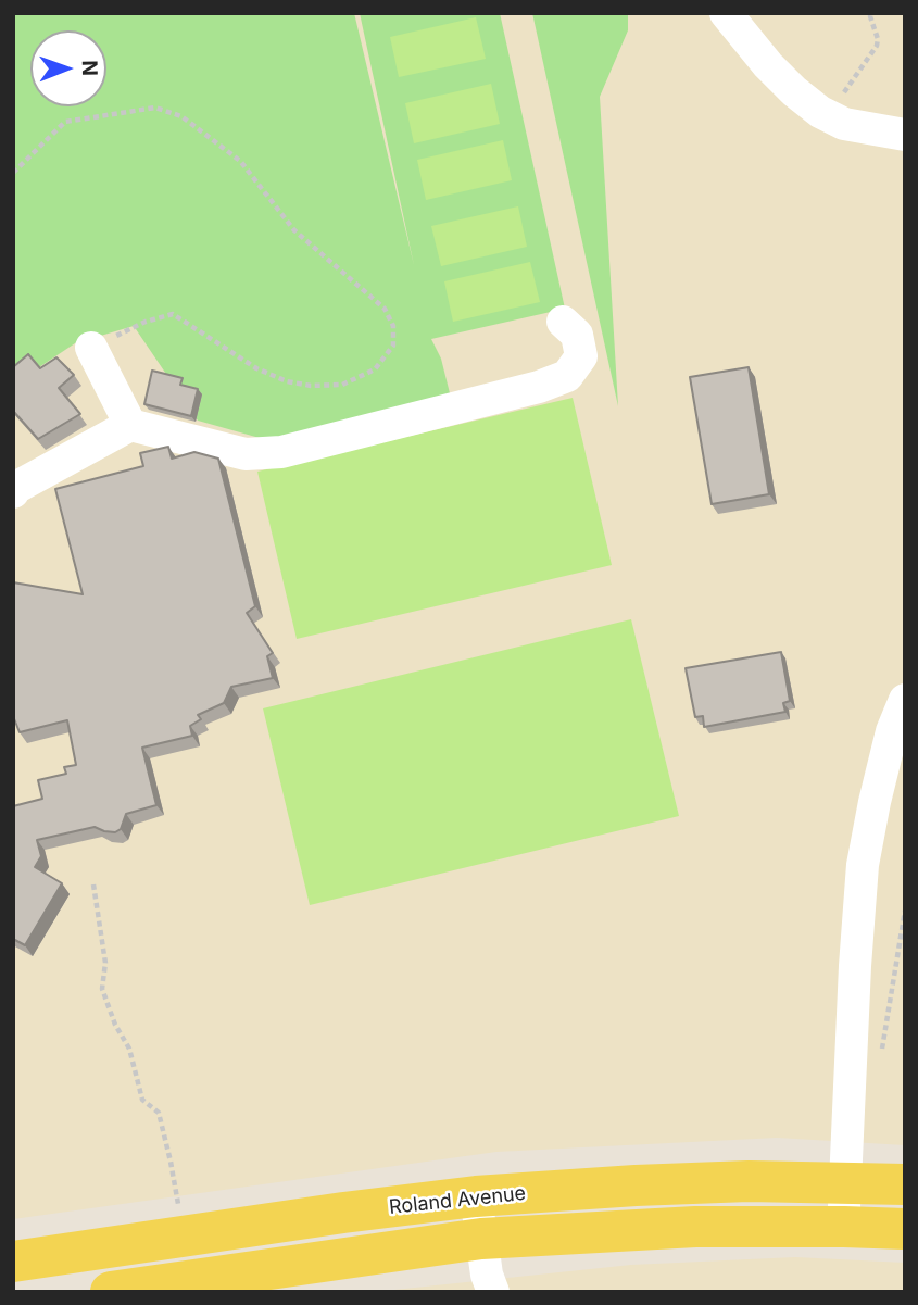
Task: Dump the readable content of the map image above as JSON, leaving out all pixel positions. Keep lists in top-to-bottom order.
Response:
{
  "streets": {
    "main road": ["Roland Avenue"]
  },
  "north": "right"
}
